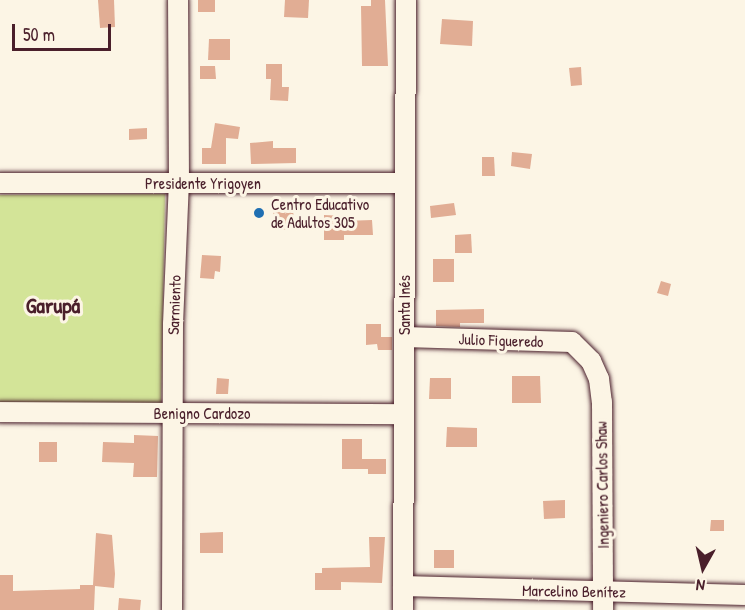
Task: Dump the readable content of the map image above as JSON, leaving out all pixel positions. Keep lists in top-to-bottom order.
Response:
{
  "streets": {
    "street": [
      "Presidente Yrigoyen",
      "Sarmiento",
      "Santa Inés",
      "Julio Figueredo",
      "Benigno Cardozo",
      "Ingeniero Carlos Shaw",
      "Marcelino Benítez"
    ]
  },
  "crossings": [
    ["Presidente Yrigoyen", "Sarmiento"],
    ["Presidente Yrigoyen", "Santa Inés"],
    ["Sarmiento", "Benigno Cardozo"],
    ["Santa Inés", "Julio Figueredo"],
    ["Santa Inés", "Benigno Cardozo"],
    ["Santa Inés", "Marcelino Benítez"],
    ["Julio Figueredo", "Ingeniero Carlos Shaw"],
    ["Ingeniero Carlos Shaw", "Marcelino Benítez"]
  ],
  "districts": ["Garupá"],
  "places": ["Centro Educativo de Adultos 305"],
  "scale_bar": "50 m",
  "north": "bottom"
}
